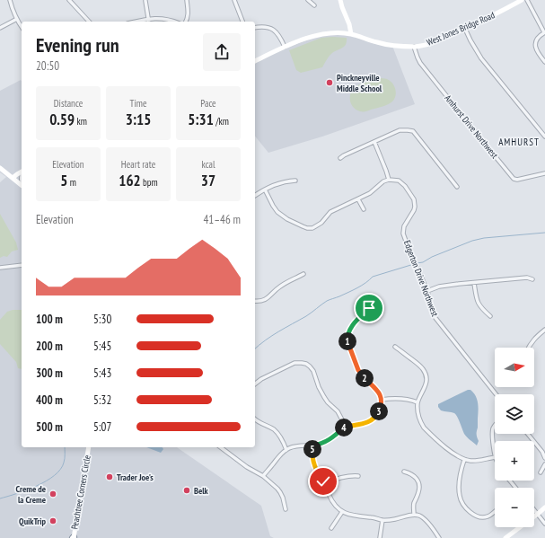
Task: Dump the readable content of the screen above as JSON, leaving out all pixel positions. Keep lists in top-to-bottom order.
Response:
{
  "streets": {
    "street": [
      "West Jones Bridge Road",
      "Amhurst Drive Northwest",
      "Edgerton Drive Northwest",
      "Peachtree Corners Circle"
    ]
  },
  "crossings": [
    ["West Jones Bridge Road", "Amhurst Drive Northwest"]
  ],
  "districts": ["AMHURST"],
  "places": [
    "Pinckneyville Middle School",
    "Trader Joe's",
    "Belk",
    "Creme de la Creme",
    "QuikTrip"
  ],
  "north": "right",
  "page": {
    "heading": ["Evening run", "20:50"],
    "stats": [
      ["Distance", "0.59 km"],
      ["Time", "3:15"],
      ["Pace", "5:31 /km"],
      ["Elevation", "5 m"],
      ["Heart rate", "162 bpm"],
      ["kcal", "37"]
    ],
    "chart": ["Elevation", "41–46 m"],
    "list": [
      {
        "name": "100 m",
        "note": "5:30"
      },
      {
        "name": "200 m",
        "note": "5:45"
      },
      {
        "name": "300 m",
        "note": "5:43"
      },
      {
        "name": "400 m",
        "note": "5:32"
      },
      {
        "name": "500 m",
        "note": "5:07"
      }
    ],
    "pins": [
      "1",
      "2",
      "3",
      "4",
      "5"
    ],
    "map_buttons": ["+", "−"]
  }
}
